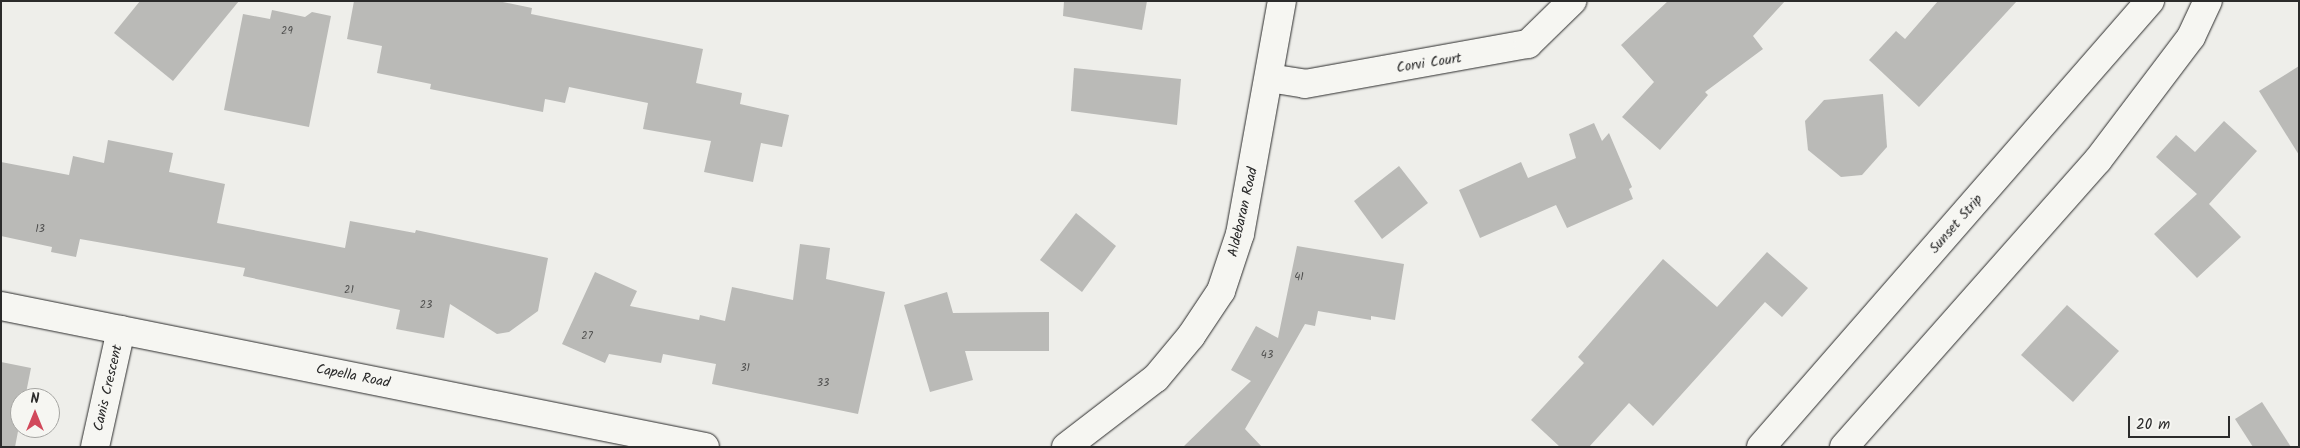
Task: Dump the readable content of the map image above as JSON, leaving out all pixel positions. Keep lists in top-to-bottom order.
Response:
{
  "streets": {
    "street": [
      "Corvi Court",
      "Aldebaran Road",
      "Sunset Strip",
      "Capella Road",
      "Canis Crescent"
    ]
  },
  "crossings": [
    ["Corvi Court", "Aldebaran Road"],
    ["Capella Road", "Canis Crescent"]
  ],
  "house_numbers": [
    "29",
    "13",
    "41",
    "21",
    "23",
    "27",
    "43",
    "31",
    "33"
  ],
  "scale_bar": "20 m",
  "north": "top"
}
